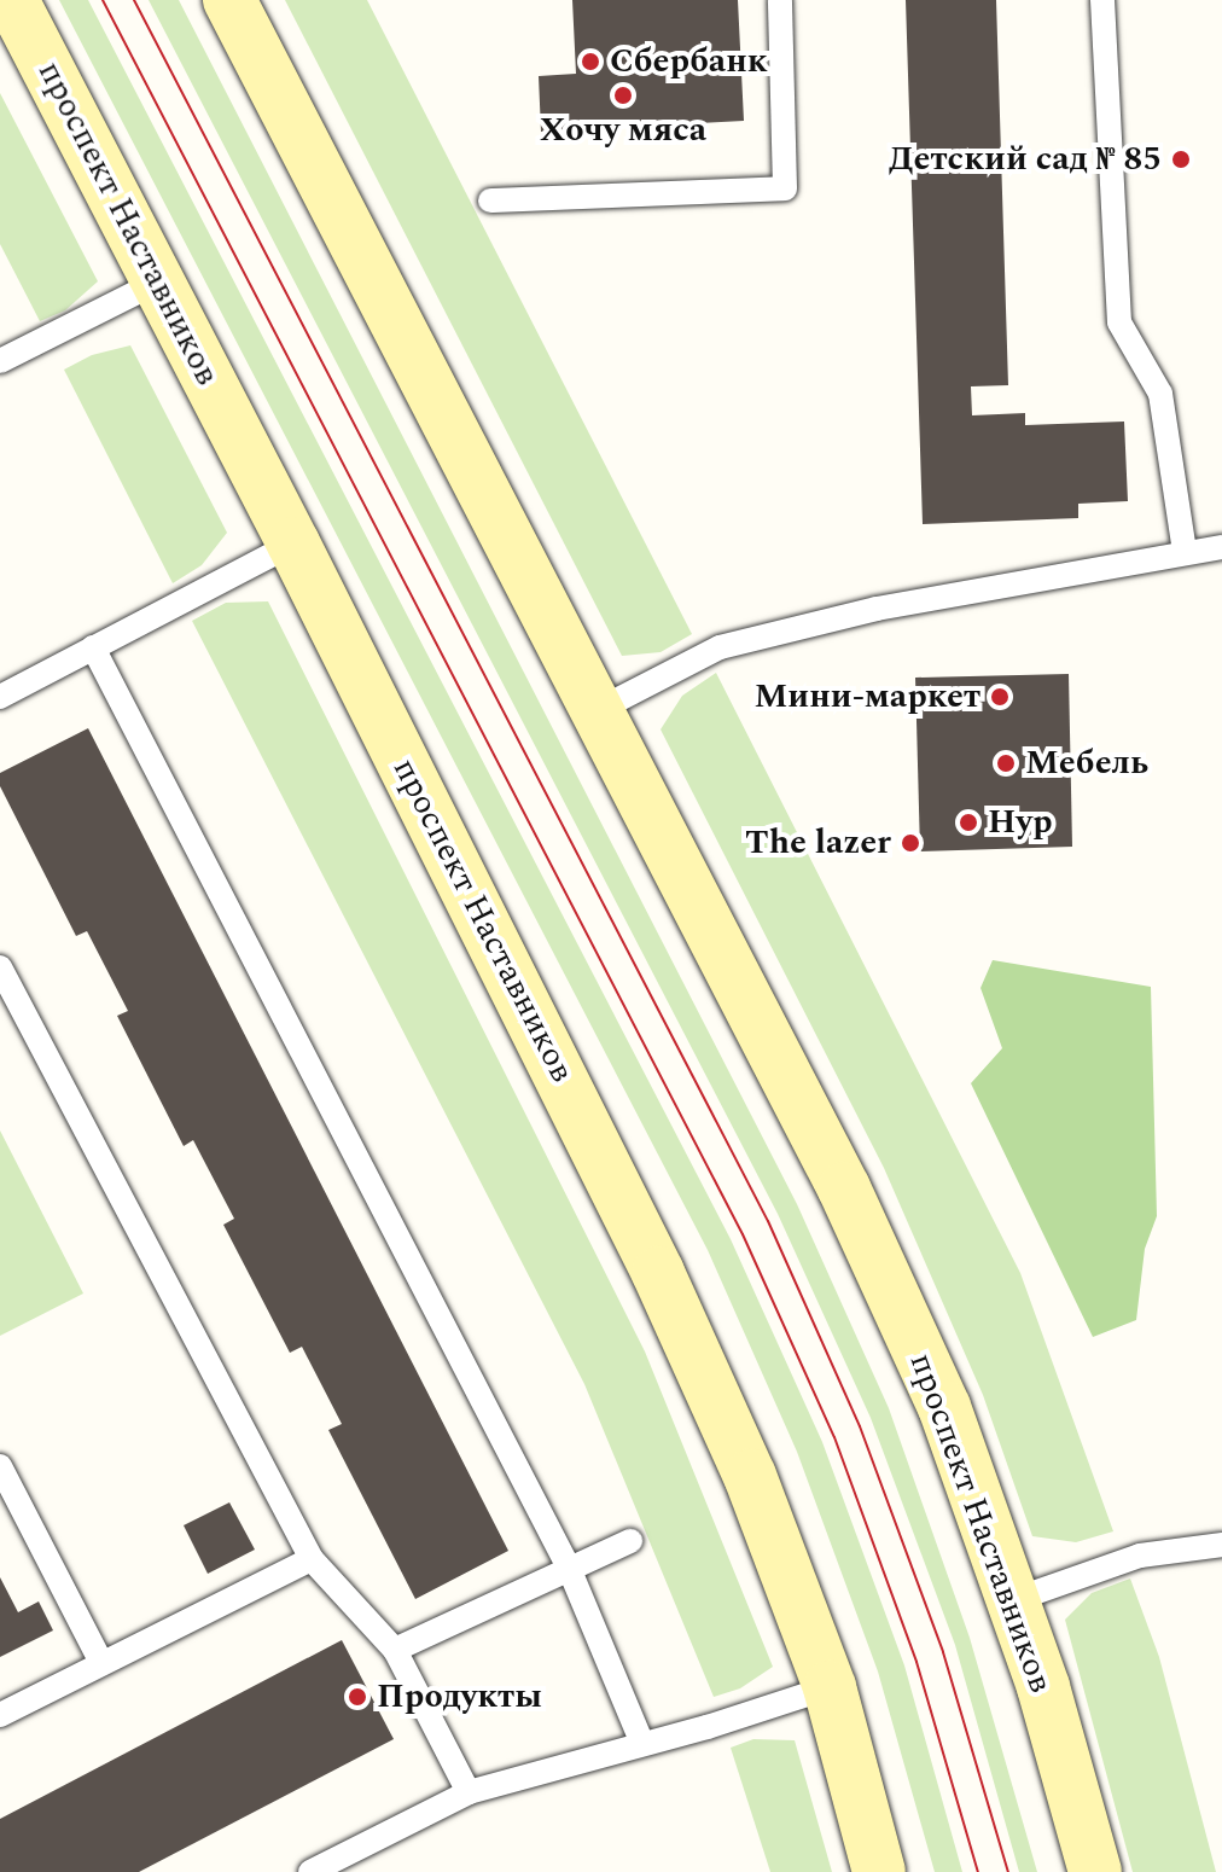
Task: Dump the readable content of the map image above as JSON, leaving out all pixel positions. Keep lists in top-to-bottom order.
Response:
{
  "streets": {
    "main road": ["проспект Наставников"]
  },
  "places": [
    "Сбербанк",
    "Хочу мяса",
    "Детский сад № 85",
    "Мини-маркет",
    "Мебель",
    "Нур",
    "The lazer",
    "Продукты"
  ]
}
